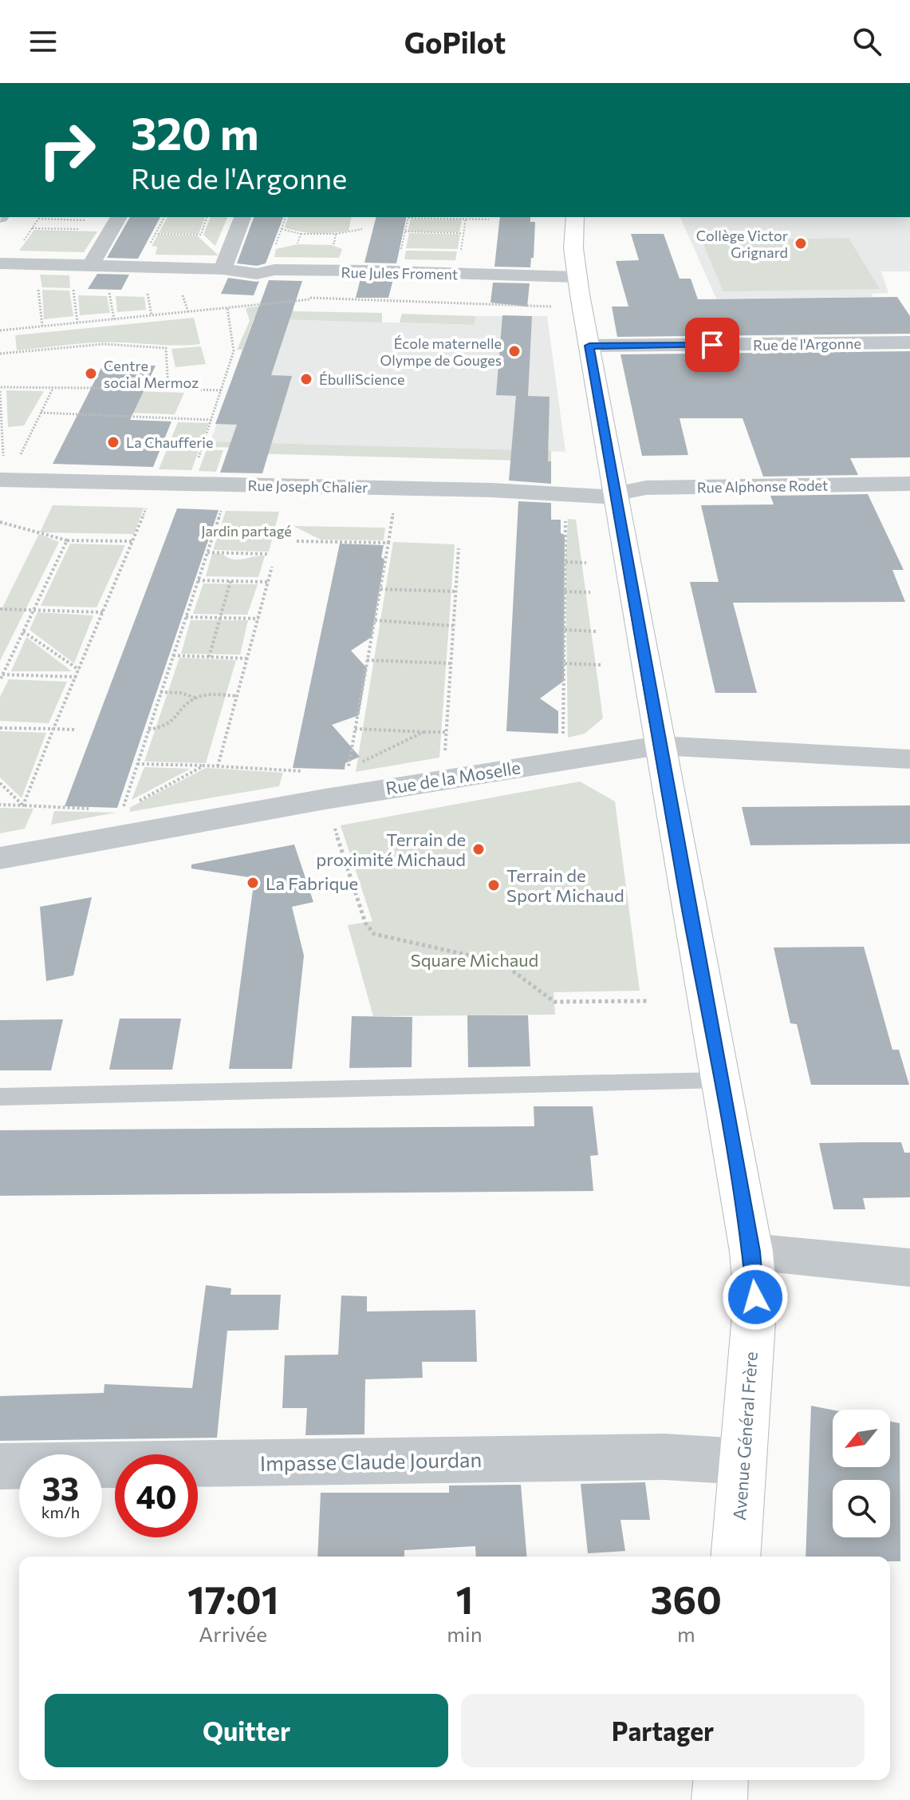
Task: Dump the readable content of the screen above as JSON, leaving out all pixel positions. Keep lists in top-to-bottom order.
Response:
{
  "streets": {
    "street": [
      "Rue Jules Froment",
      "Rue de l'Argonne",
      "Rue Joseph Chalier",
      "Rue Alphonse Rodet",
      "Rue de la Moselle",
      "Avenue Général Frère",
      "Impasse Claude Jourdan"
    ]
  },
  "crossings": [
    ["Rue Jules Froment", "Avenue Général Frère"],
    ["Rue de l'Argonne", "Avenue Général Frère"],
    ["Rue Joseph Chalier", "Rue Alphonse Rodet"],
    ["Rue Joseph Chalier", "Avenue Général Frère"],
    ["Rue Alphonse Rodet", "Avenue Général Frère"],
    ["Rue de la Moselle", "Avenue Général Frère"],
    ["Avenue Général Frère", "Impasse Claude Jourdan"]
  ],
  "parks": ["Jardin partagé", "Square Michaud"],
  "places": [
    "Collège Victor Grignard",
    "École maternelle Olympe de Gouges",
    "Centre social Mermoz",
    "ÉbulliScience",
    "La Chaufferie",
    "Terrain de proximité Michaud",
    "La Fabrique",
    "Terrain de Sport Michaud"
  ],
  "north": "bottom left",
  "page": {
    "header": "GoPilot",
    "turn": ["320 m", "Rue de l'Argonne"],
    "speed": "33 km/h",
    "limit": "40",
    "eta": [
      "17:01",
      "Arrivée",
      "1",
      "min",
      "360",
      "m"
    ],
    "buttons": ["Quitter", "Partager"]
  }
}
